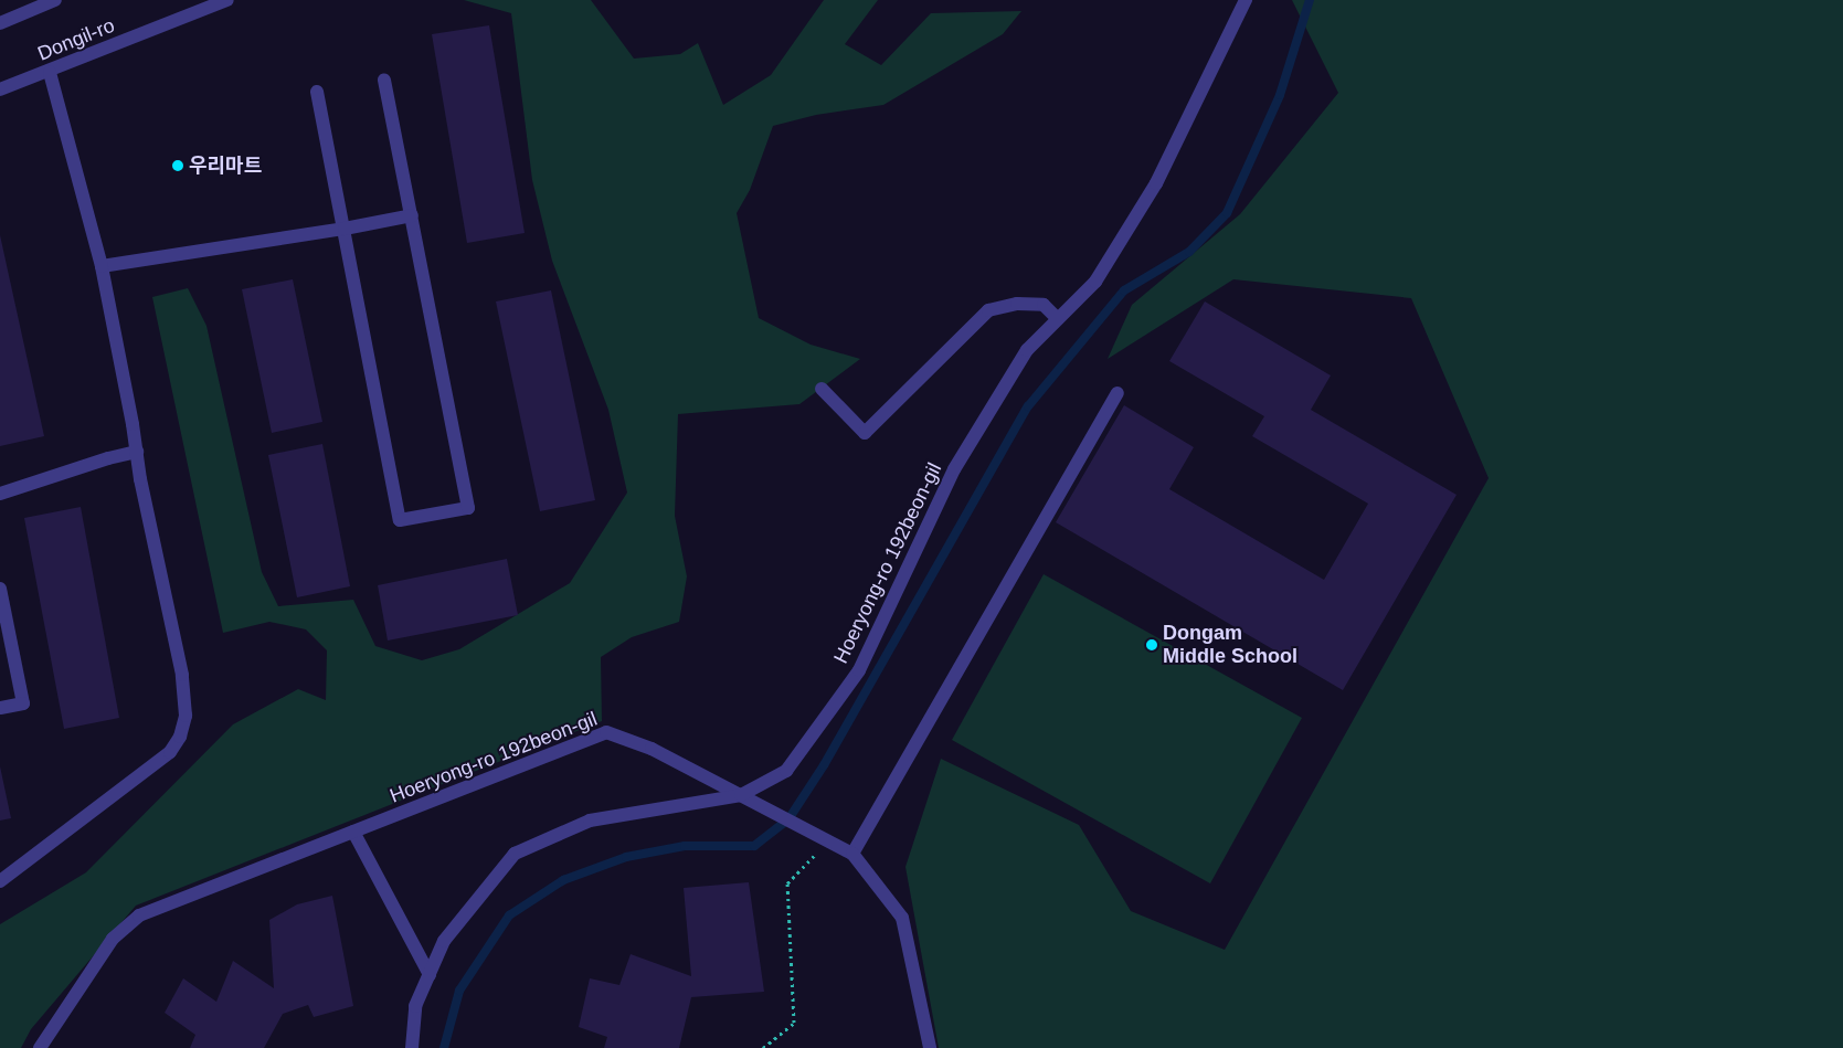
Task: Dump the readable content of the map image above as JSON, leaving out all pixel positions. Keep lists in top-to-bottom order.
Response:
{
  "streets": {
    "street": ["Dongil-ro", "Hoeryong-ro 192beon-gil"]
  },
  "places": ["우리마트", "Dongam Middle School"]
}
